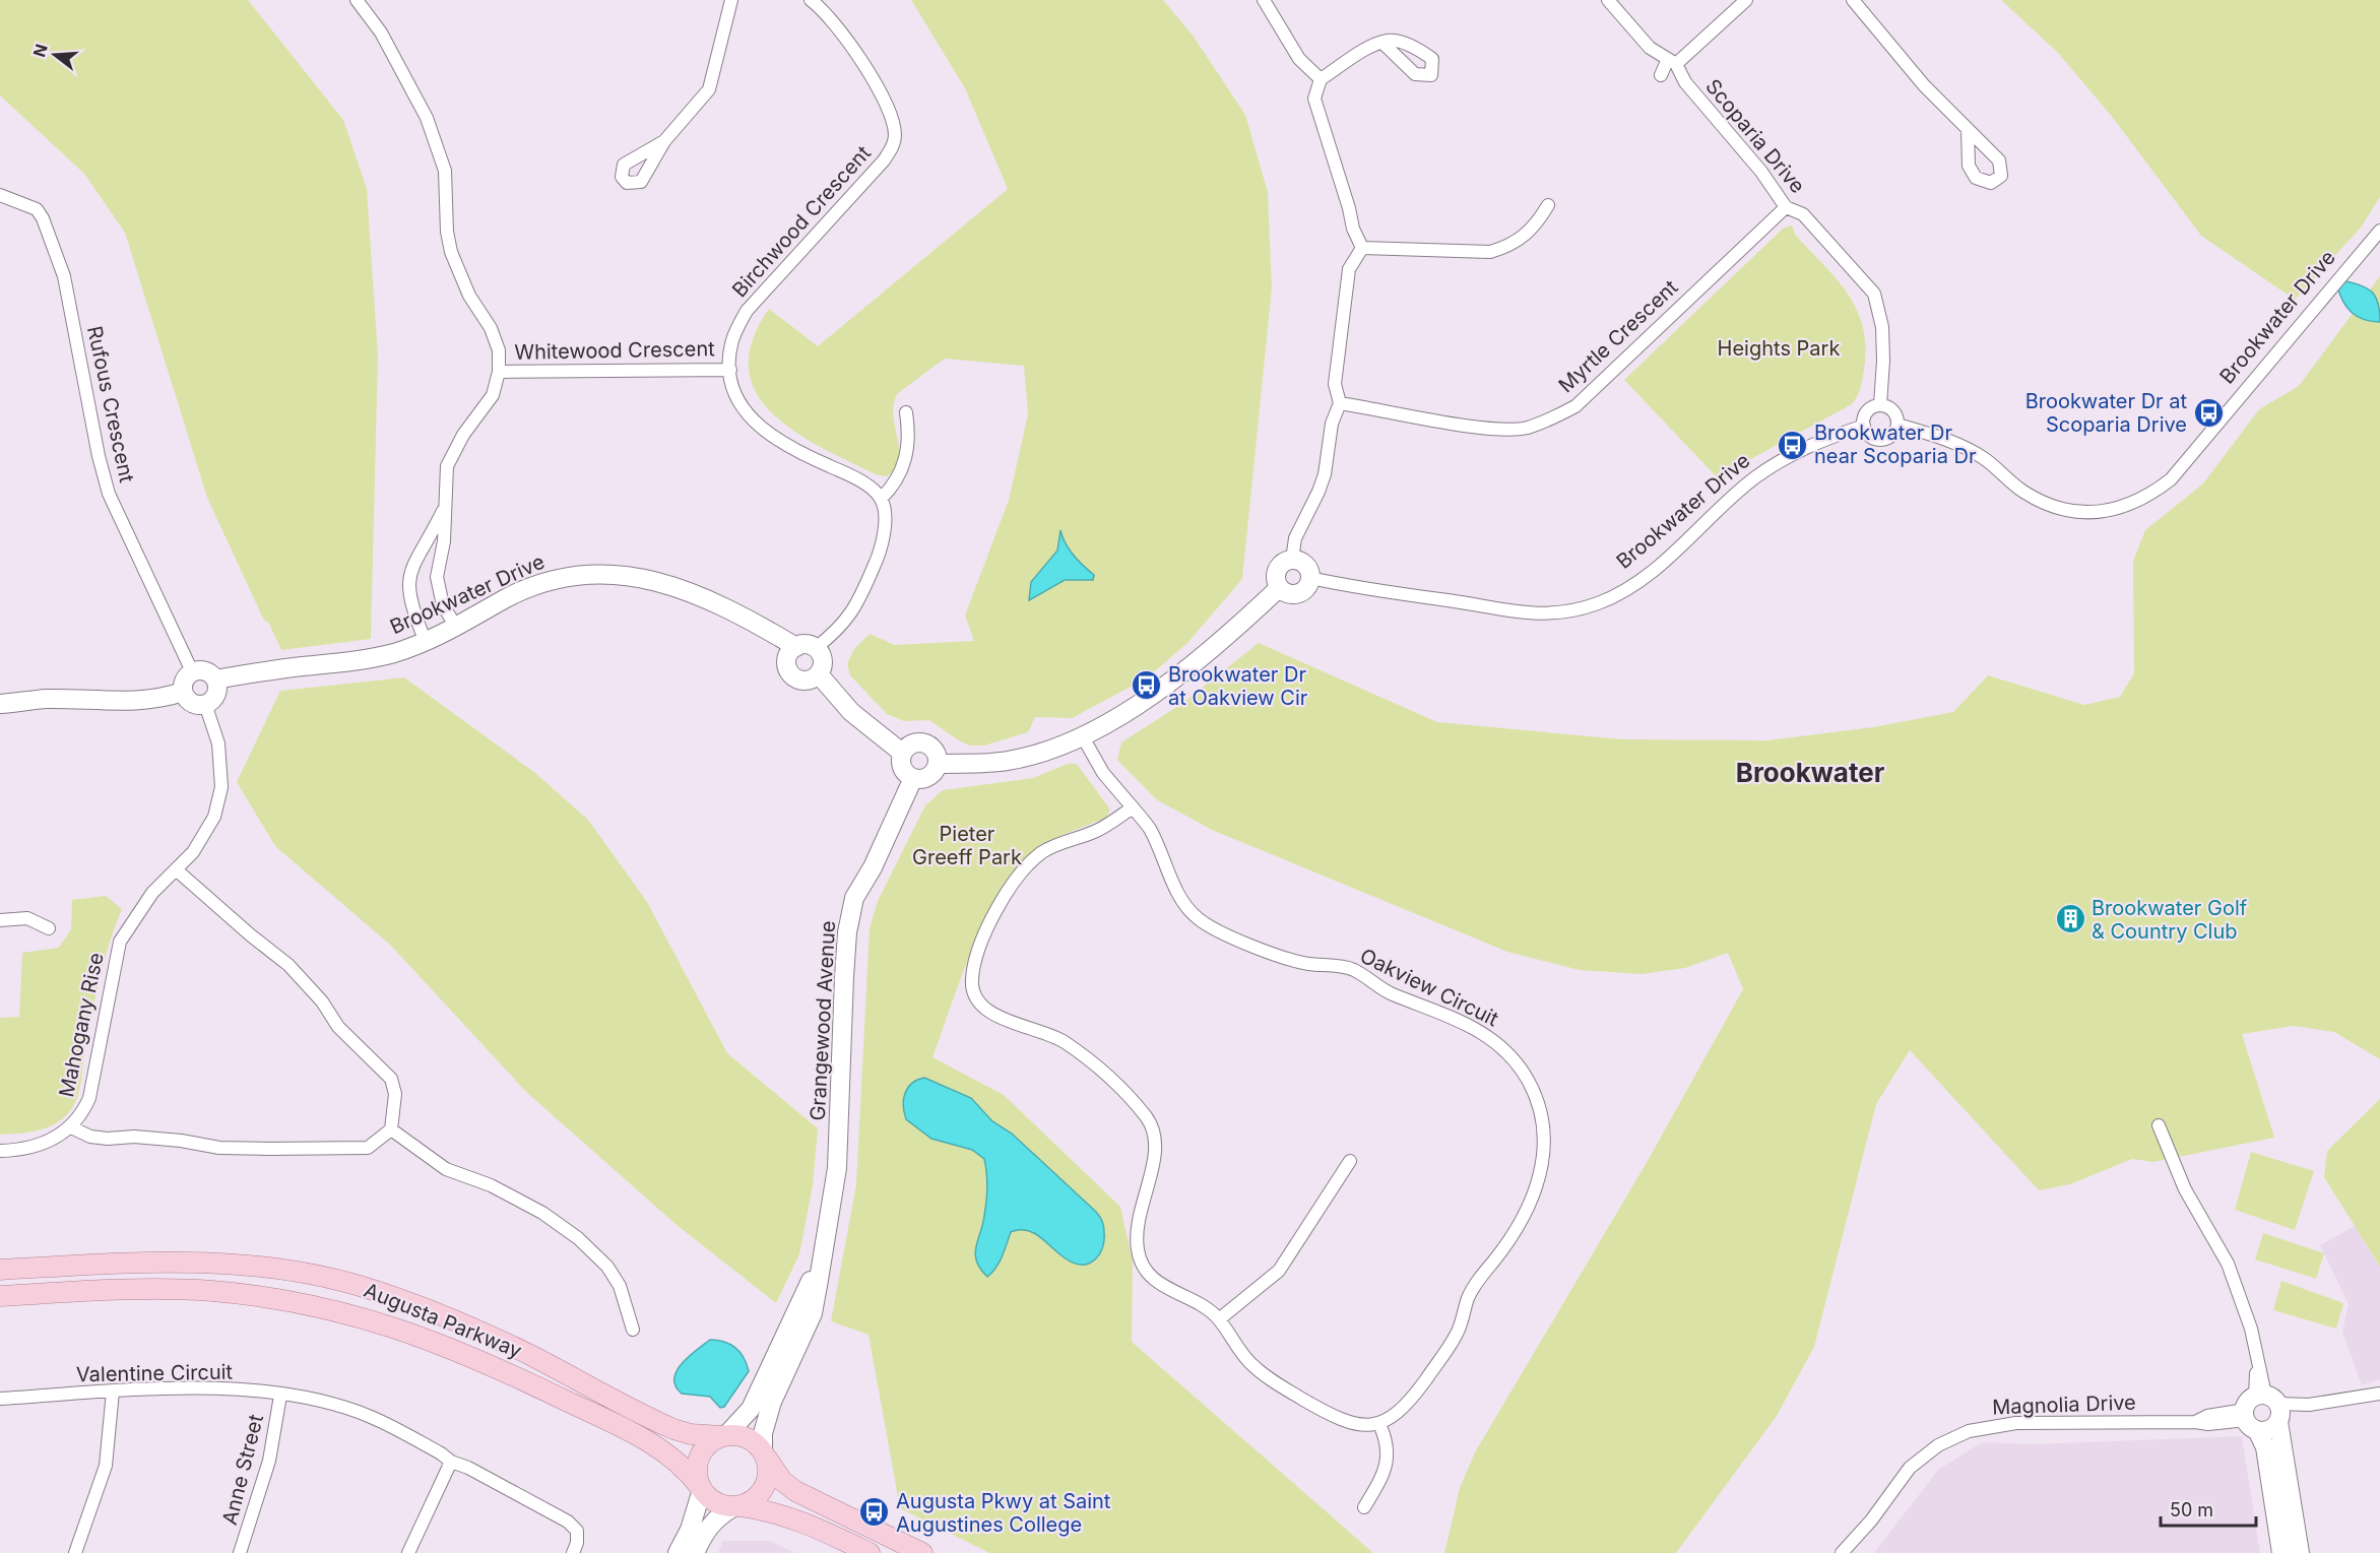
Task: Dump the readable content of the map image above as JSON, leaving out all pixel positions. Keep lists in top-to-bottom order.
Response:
{
  "streets": {
    "main road": ["Augusta Parkway"],
    "street": [
      "Scoparia Drive",
      "Birchwood Crescent",
      "Brookwater Drive",
      "Myrtle Crescent",
      "Whitewood Crescent",
      "Rufous Crescent",
      "Oakview Circuit",
      "Grangewood Avenue",
      "Mahogany Rise",
      "Valentine Circuit",
      "Magnolia Drive",
      "Anne Street"
    ]
  },
  "crossings": [
    ["Scoparia Drive", "Brookwater Drive"],
    ["Scoparia Drive", "Myrtle Crescent"],
    ["Birchwood Crescent", "Whitewood Crescent"],
    ["Brookwater Drive", "Rufous Crescent"],
    ["Brookwater Drive", "Mahogany Rise"],
    ["Rufous Crescent", "Mahogany Rise"],
    ["Grangewood Avenue", "Augusta Parkway"],
    ["Valentine Circuit", "Anne Street"]
  ],
  "districts": ["Brookwater"],
  "parks": ["Heights Park", "Pieter Greeff Park"],
  "places": {
    "bus stop": [
      "Brookwater Dr at Scoparia Drive",
      "Brookwater Dr near Scoparia Dr",
      "Brookwater Dr at Oakview Cir",
      "Augusta Pkwy at Saint Augustines College"
    ],
    "building": ["Brookwater Golf & Country Club"]
  },
  "scale_bar": "50 m",
  "north": "left"
}
